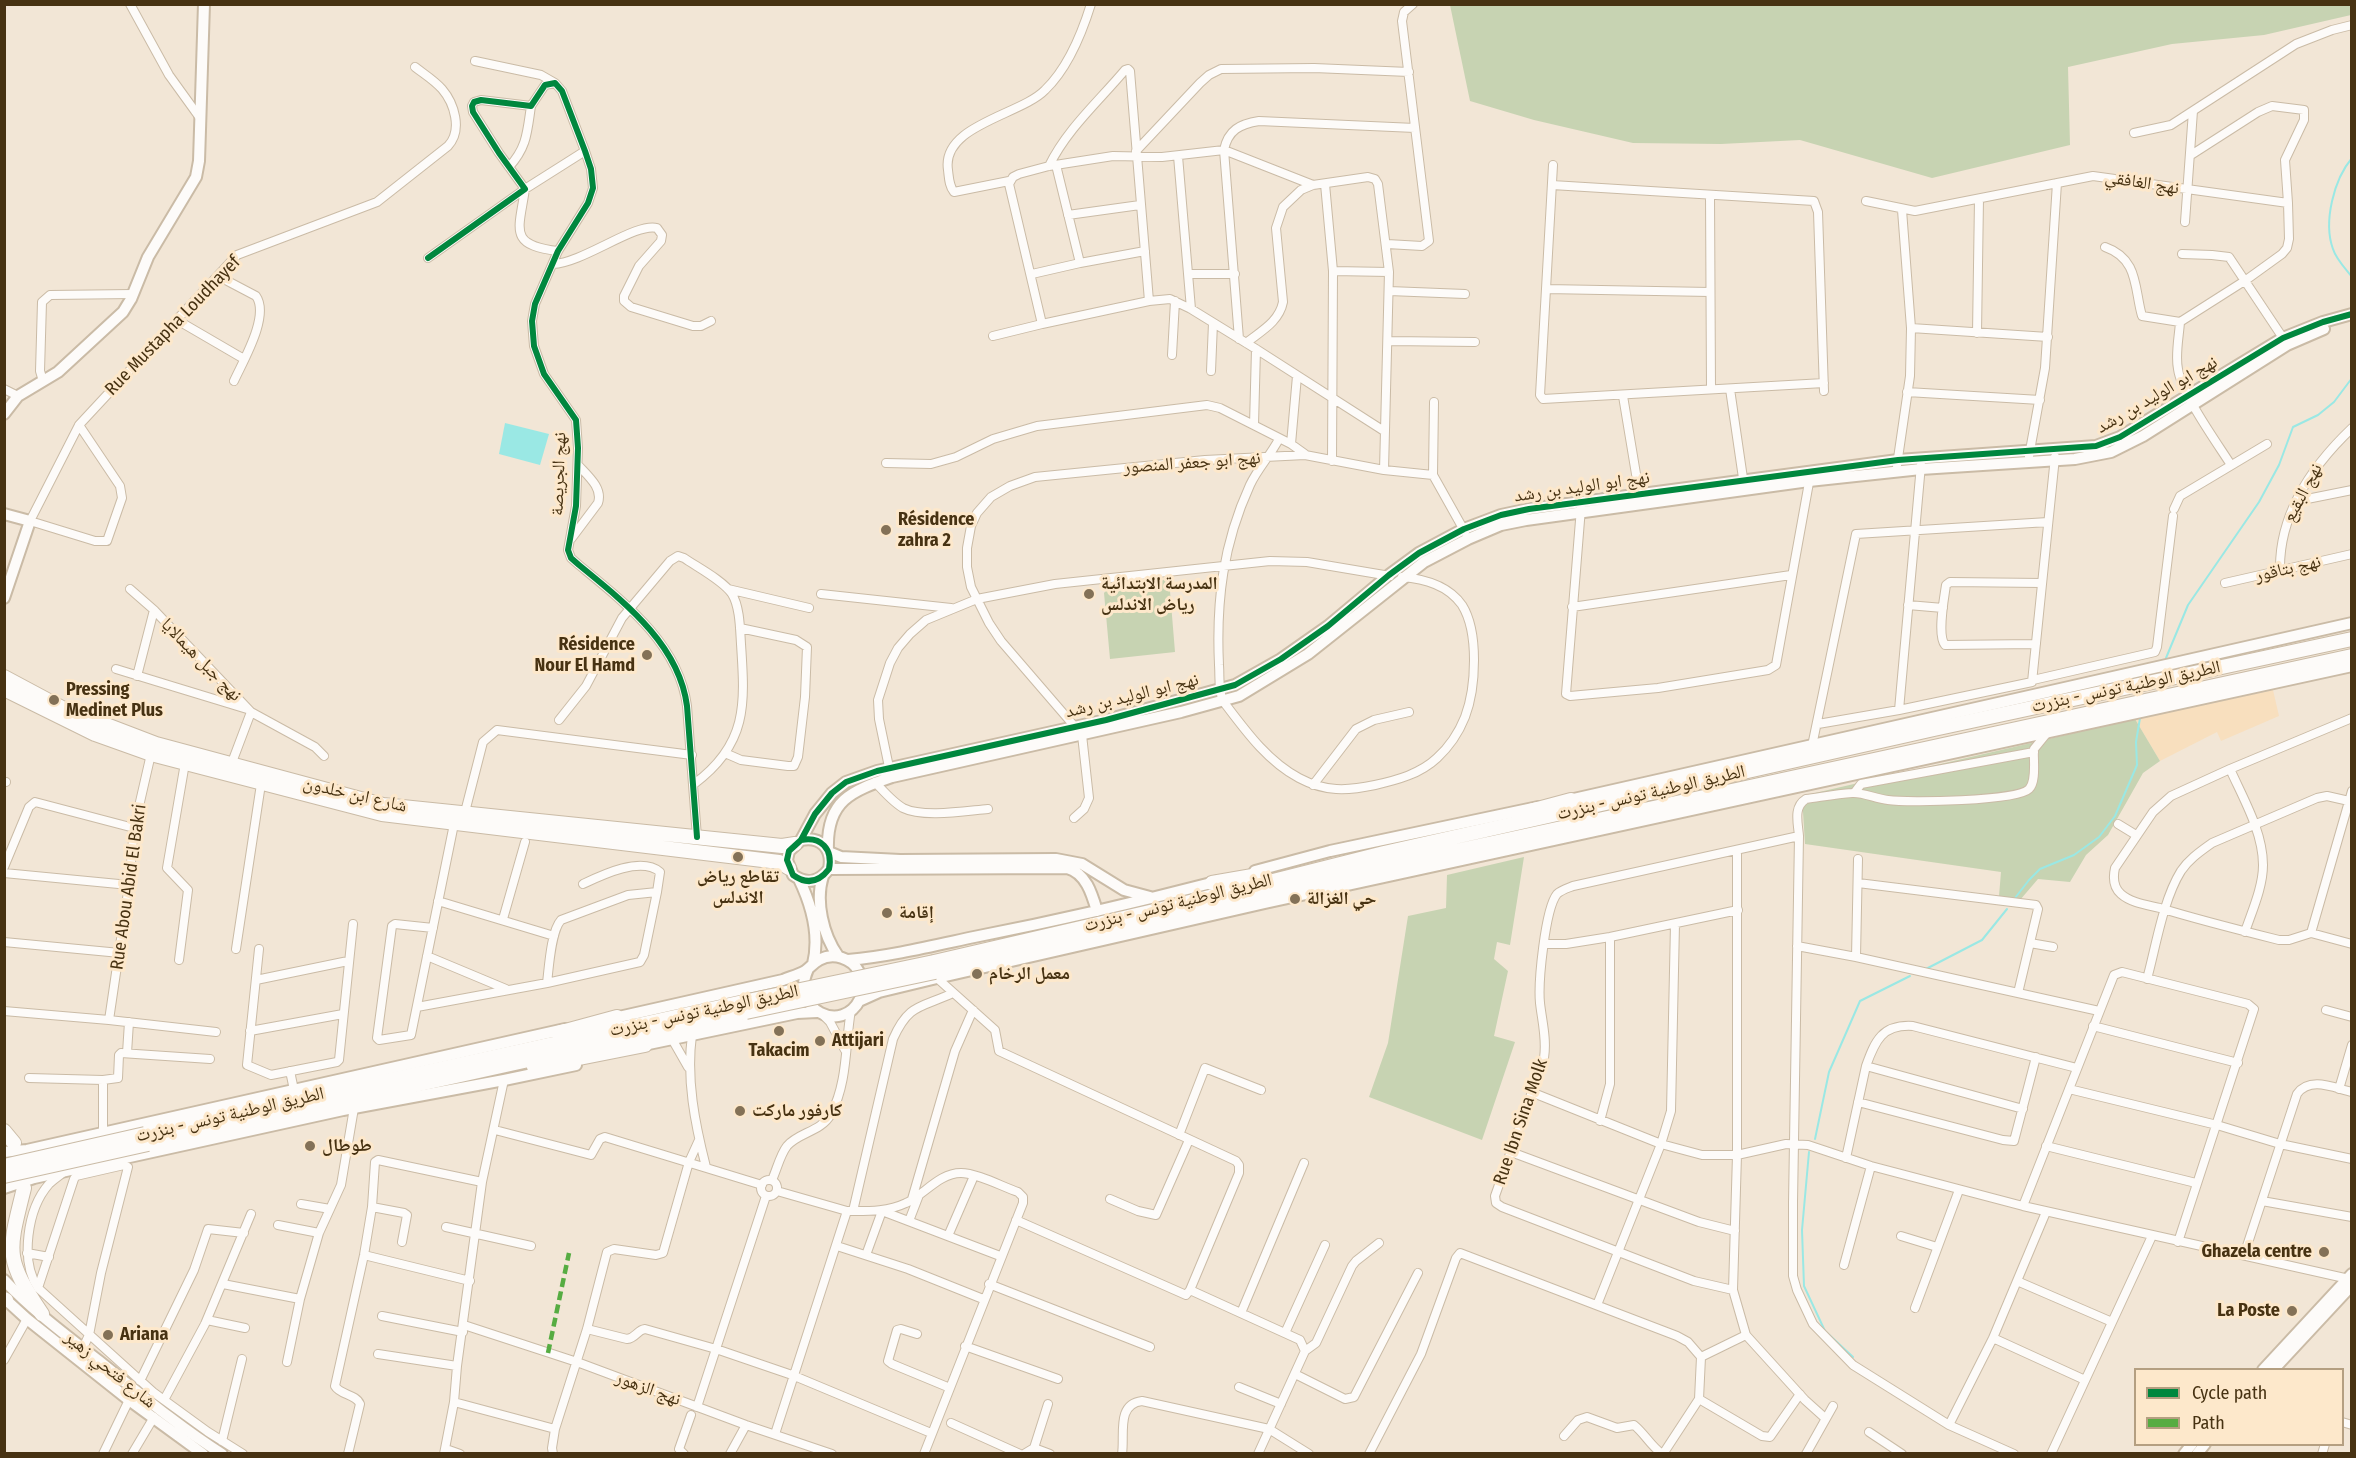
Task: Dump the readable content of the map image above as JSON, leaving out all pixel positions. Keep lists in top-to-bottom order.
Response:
{
  "streets": {
    "highway": ["الطريق الوطنية تونس - بنزرت", "شارع ابن خلدون"],
    "main road": ["Rue Mustapha Loudhayef", "نهج ابو الوليد بن رشد", "شارع فتحي زهير"],
    "street": [
      "نهج الغافقي",
      "نهج ابو جعفر المنصور",
      "نهج الجريصة",
      "نهج البقيع",
      "نهج بتاقور",
      "نهج جبل هيمالايا",
      "Rue Abou Abid El Bakri",
      "Rue Ibn Sina Molk",
      "نهج الزهور"
    ]
  },
  "crossings": [
    ["نهج ابو الوليد بن رشد", "نهج ابو جعفر المنصور"],
    ["نهج ابو الوليد بن رشد", "شارع ابن خلدون"],
    ["نهج الجريصة", "شارع ابن خلدون"],
    ["نهج البقيع", "نهج بتاقور"],
    ["نهج جبل هيمالايا", "شارع ابن خلدون"],
    ["شارع ابن خلدون", "Rue Abou Abid El Bakri"]
  ],
  "places": [
    "Résidence zahra 2",
    "المدرسة الابتدائية رياض الاندلس",
    "Résidence Nour El Hamd",
    "Pressing Medinet Plus",
    "تقاطع رياض الاندلس",
    "حي الغزالة",
    "إقامة",
    "معمل الرخام",
    "Takacim",
    "Attijari",
    "كارفور ماركت",
    "طوطال",
    "Ghazela centre",
    "La Poste",
    "Ariana"
  ],
  "legend": ["Cycle path", "Path"]
}
